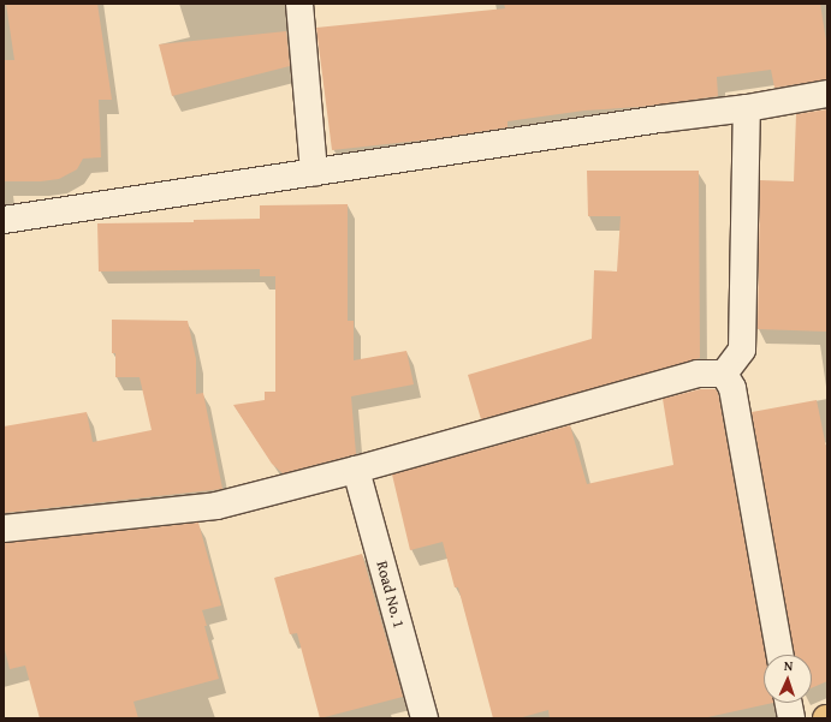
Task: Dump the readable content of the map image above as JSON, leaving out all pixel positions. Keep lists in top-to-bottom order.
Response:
{
  "streets": {
    "street": ["Road No. 1"]
  },
  "north": "top"
}
